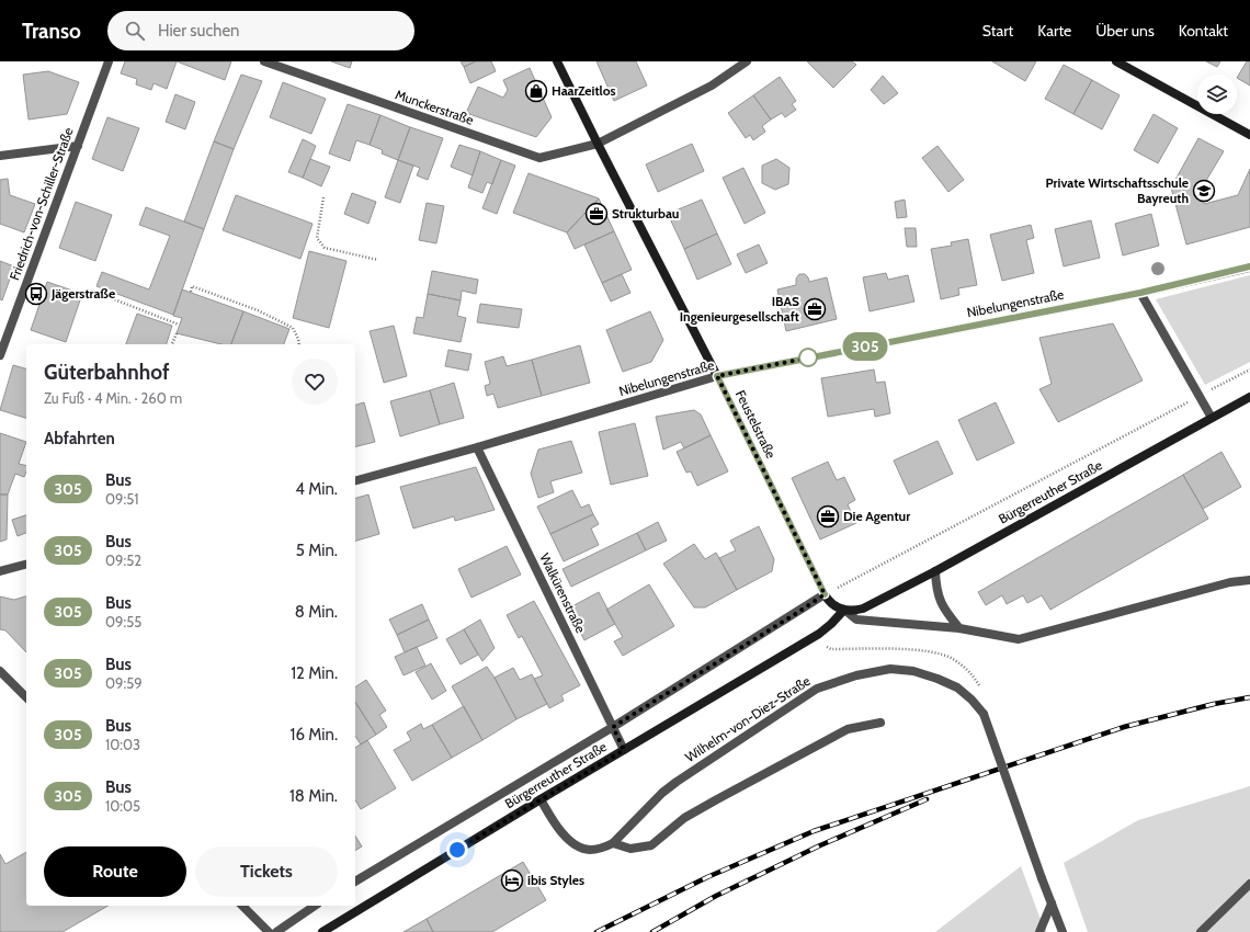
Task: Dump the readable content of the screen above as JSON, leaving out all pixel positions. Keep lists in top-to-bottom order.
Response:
{
  "streets": {
    "main road": ["Feustelstraße", "Bürgerreuther Straße"],
    "street": [
      "Munckerstraße",
      "Friedrich-von-Schiller-Straße",
      "Nibelungenstraße",
      "Walkürenstraße",
      "Wilhelm-von-Diez-Straße"
    ]
  },
  "crossings": [
    ["Munckerstraße", "Feustelstraße"],
    ["Nibelungenstraße", "Feustelstraße"],
    ["Nibelungenstraße", "Walkürenstraße"],
    ["Feustelstraße", "Bürgerreuther Straße"],
    ["Bürgerreuther Straße", "Walkürenstraße"],
    ["Bürgerreuther Straße", "Wilhelm-von-Diez-Straße"]
  ],
  "places": {
    "shop": ["HaarZeitlos"],
    "school or university": ["Private Wirtschaftsschule Bayreuth"],
    "office": ["Strukturbau", "IBAS Ingenieurgesellschaft", "Die Agentur"],
    "bus stop": ["Jägerstraße"],
    "hotel": ["ibis Styles"]
  },
  "lines": ["bus line 305"],
  "page": {
    "header": "Transo",
    "search": "Hier suchen",
    "nav": [
      "Start",
      "Karte",
      "Über uns",
      "Kontakt"
    ],
    "on_map": "305",
    "heading": [
      ["Güterbahnhof", "Zu Fuß · 4 Min. · 260 m"],
      "Abfahrten"
    ],
    "list": [
      {
        "mark": "305",
        "name": "Bus",
        "note": "09:51",
        "value": "4 Min."
      },
      {
        "mark": "305",
        "name": "Bus",
        "note": "09:52",
        "value": "5 Min."
      },
      {
        "mark": "305",
        "name": "Bus",
        "note": "09:55",
        "value": "8 Min."
      },
      {
        "mark": "305",
        "name": "Bus",
        "note": "09:59",
        "value": "12 Min."
      },
      {
        "mark": "305",
        "name": "Bus",
        "note": "10:03",
        "value": "16 Min."
      },
      {
        "mark": "305",
        "name": "Bus",
        "note": "10:05",
        "value": "18 Min."
      }
    ],
    "buttons": ["Route", "Tickets"]
  }
}
